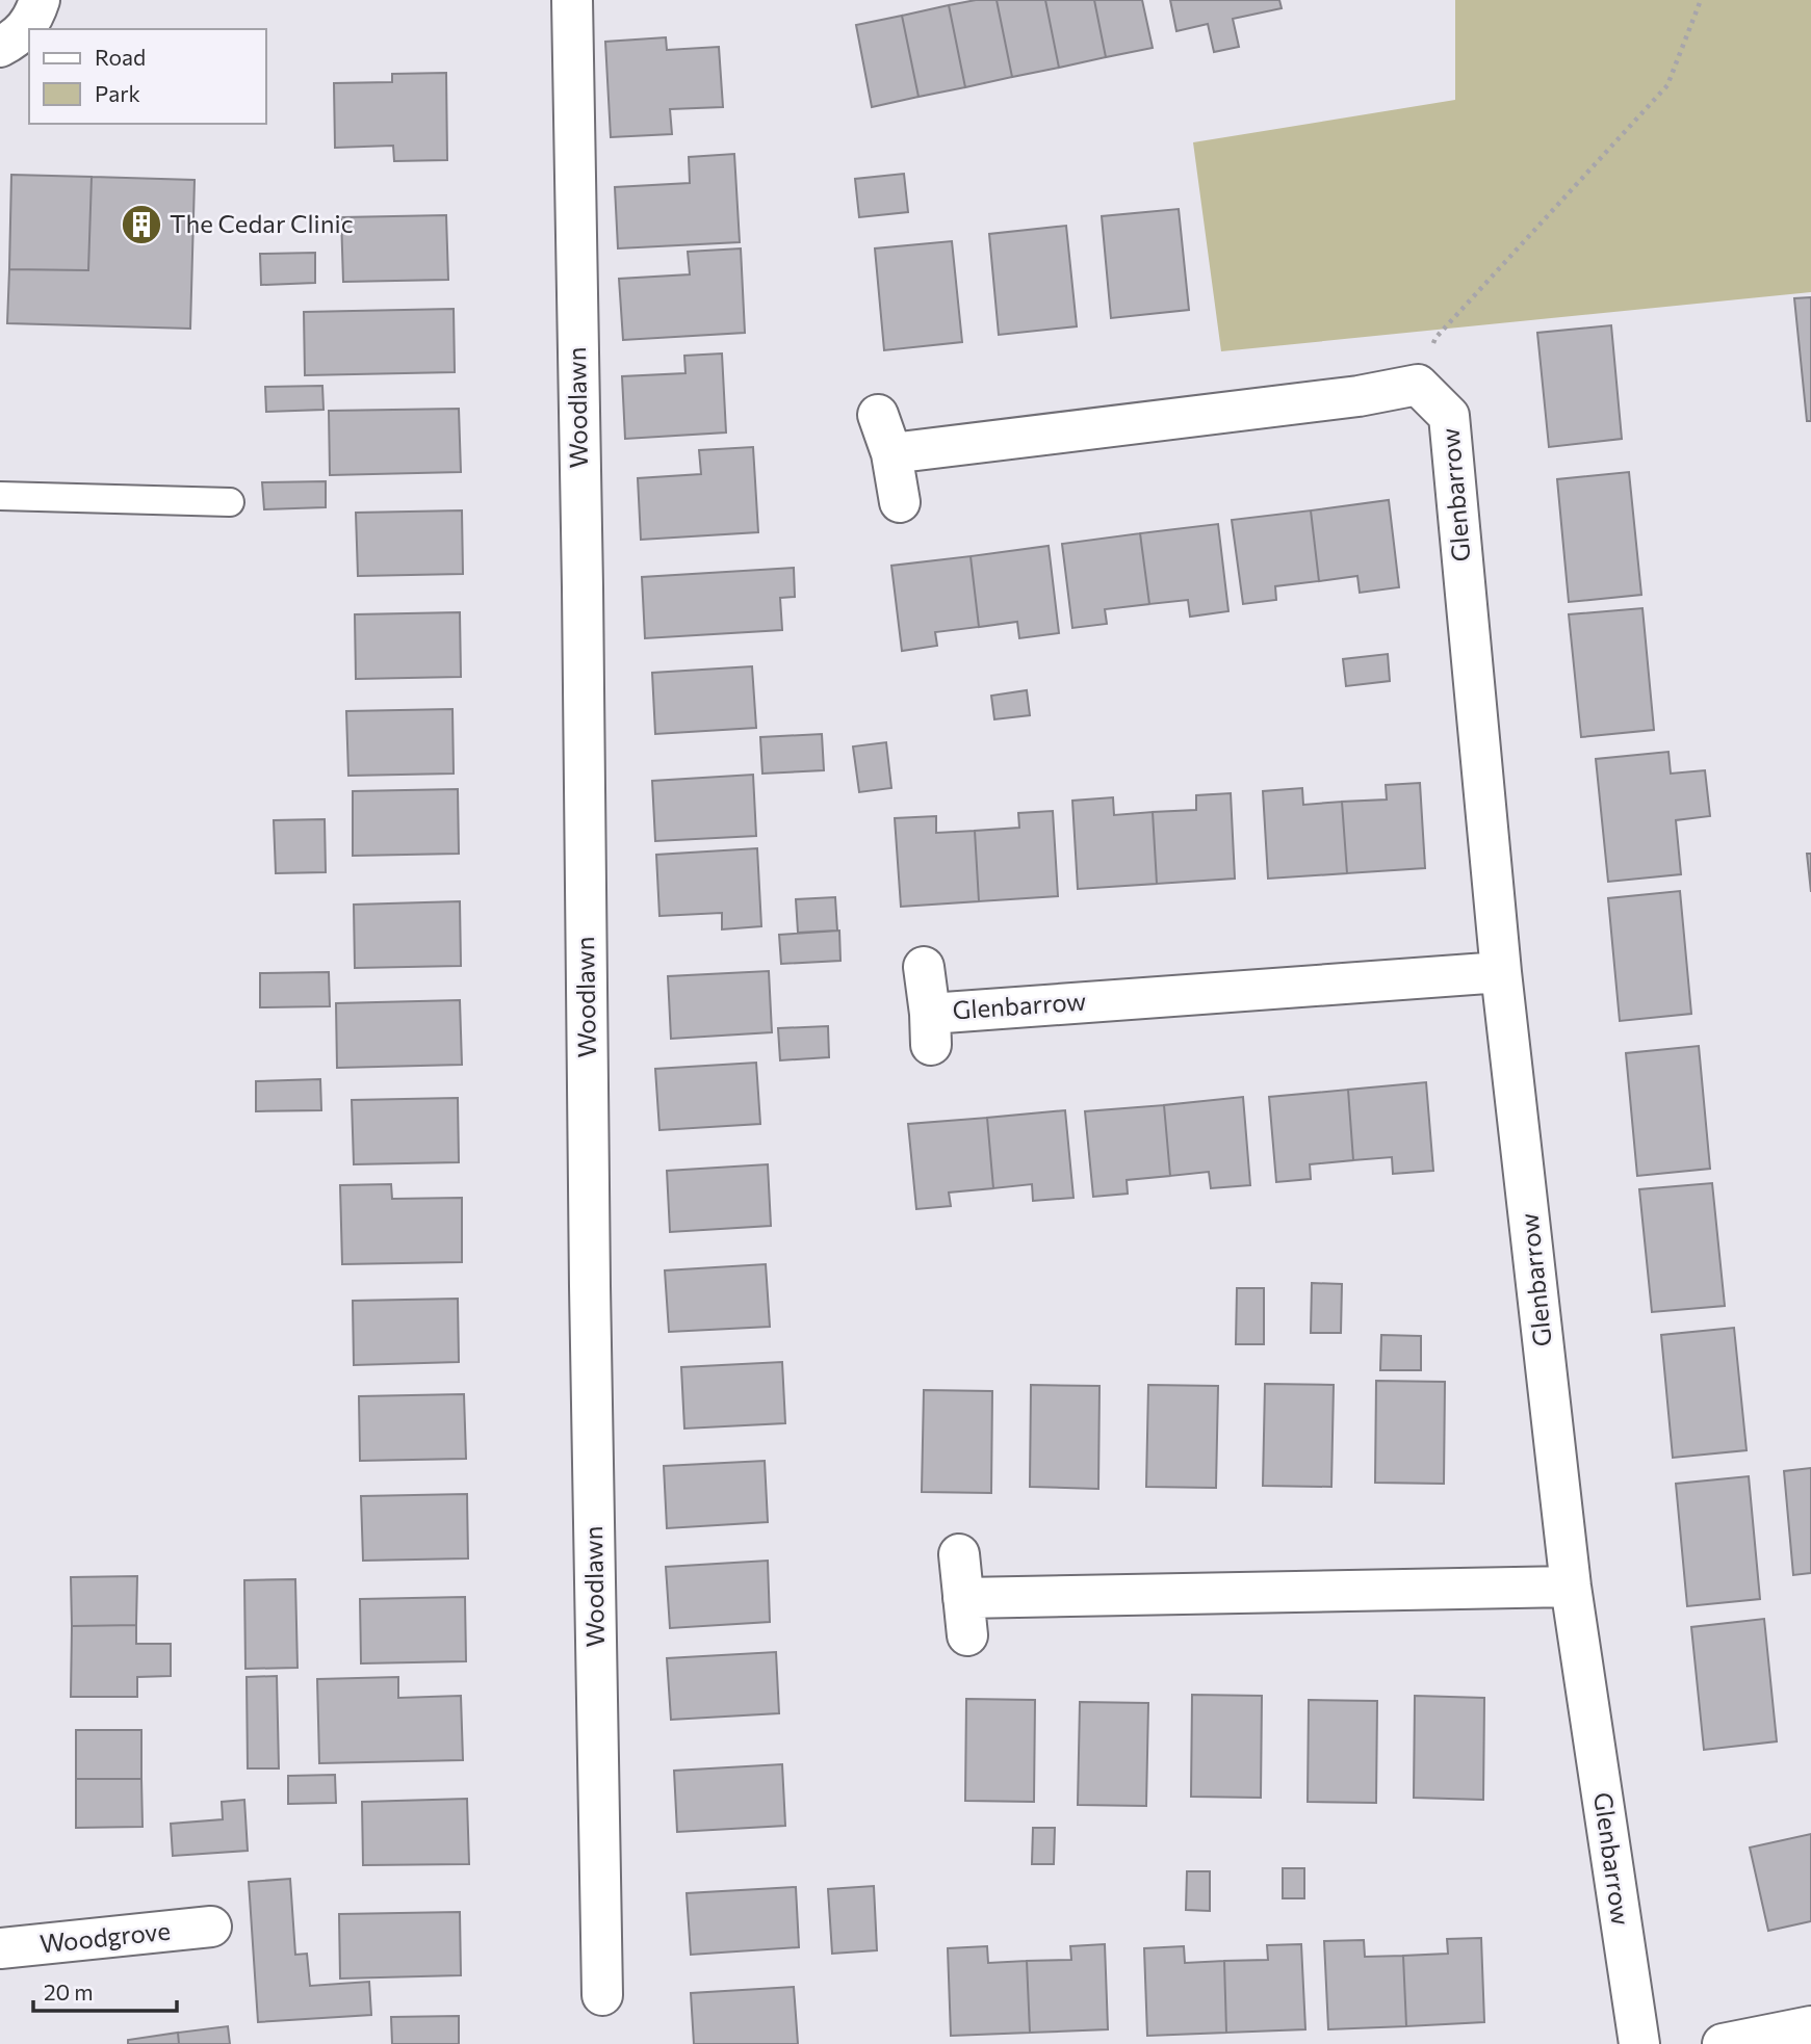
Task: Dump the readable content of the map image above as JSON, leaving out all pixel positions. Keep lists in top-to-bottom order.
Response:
{
  "streets": {
    "street": ["Woodlawn", "Glenbarrow", "Woodgrove"]
  },
  "places": {
    "building": ["The Cedar Clinic"]
  },
  "legend": ["Road", "Park"],
  "scale_bar": "20 m"
}
